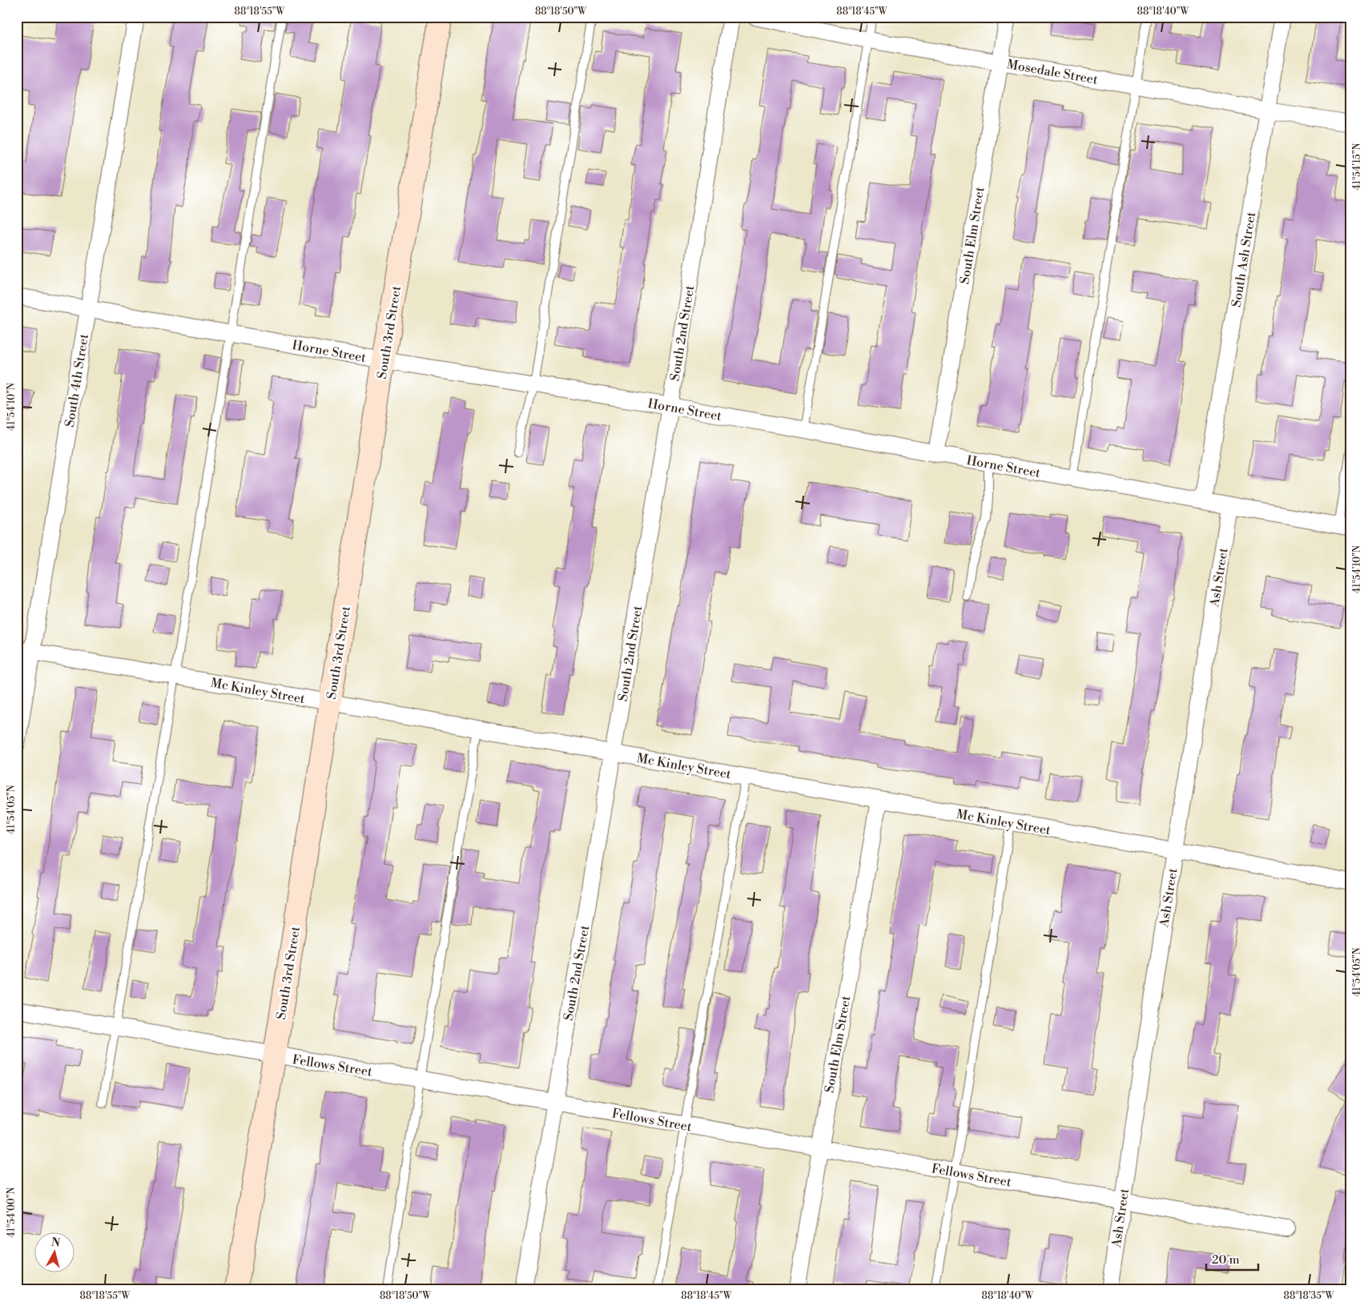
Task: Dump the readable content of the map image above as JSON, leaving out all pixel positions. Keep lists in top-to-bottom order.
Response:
{
  "streets": {
    "street": [
      "Mosedale Street",
      "South Elm Street",
      "South Ash Street",
      "South 3rd Street",
      "South 2nd Street",
      "Horne Street",
      "South 4th Street",
      "Ash Street",
      "Mc Kinley Street",
      "Fellows Street"
    ]
  },
  "crossings": [
    ["Mosedale Street", "South Elm Street"],
    ["Mosedale Street", "South Ash Street"],
    ["South Elm Street", "Horne Street"],
    ["South Elm Street", "Mc Kinley Street"],
    ["South Elm Street", "Fellows Street"],
    ["South Ash Street", "Horne Street"],
    ["South 3rd Street", "Horne Street"],
    ["South 3rd Street", "Mc Kinley Street"],
    ["South 3rd Street", "Fellows Street"],
    ["South 2nd Street", "Horne Street"],
    ["South 2nd Street", "Mc Kinley Street"],
    ["South 2nd Street", "Fellows Street"],
    ["Horne Street", "South 4th Street"],
    ["Horne Street", "Ash Street"],
    ["South 4th Street", "Mc Kinley Street"],
    ["Ash Street", "Mc Kinley Street"],
    ["Ash Street", "Fellows Street"]
  ],
  "scale_bar": "20 m",
  "north": "top",
  "coordinates": [
    "88°18'55\"W",
    "88°18'50\"W",
    "88°18'45\"W",
    "88°18'40\"W",
    "41°54'15\"N",
    "41°54'10\"N",
    "41°54'05\"N",
    "41°54'00\"N",
    "88°18'35\"W"
  ]
}
